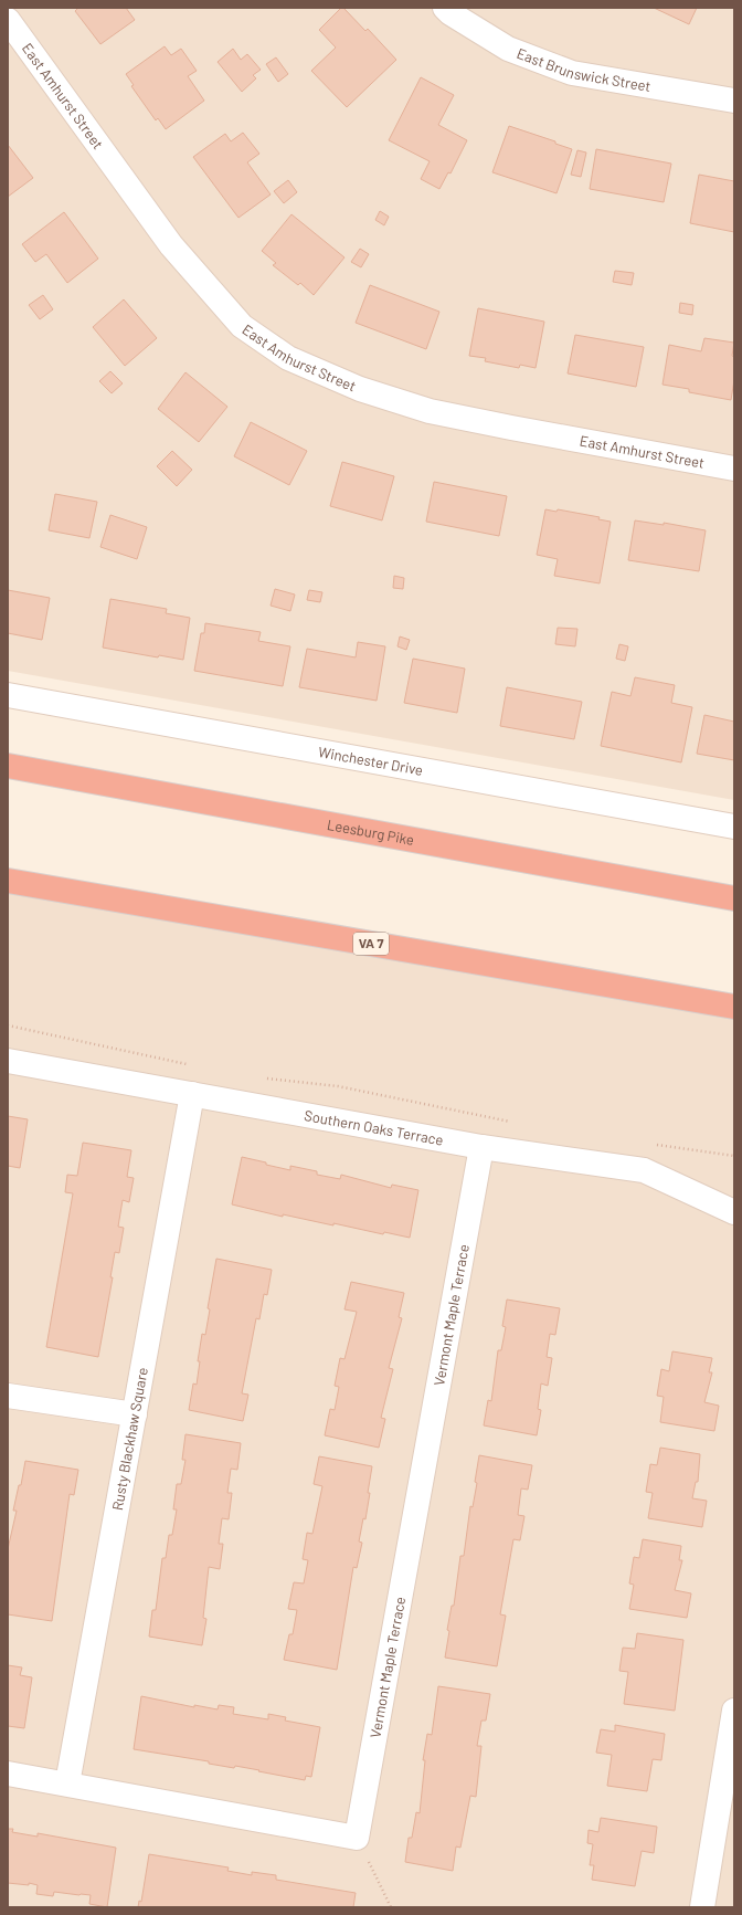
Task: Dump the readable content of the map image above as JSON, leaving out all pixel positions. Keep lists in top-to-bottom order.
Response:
{
  "streets": {
    "highway": ["Leesburg Pike", "VA 7"],
    "street": [
      "East Brunswick Street",
      "East Amhurst Street",
      "Winchester Drive",
      "Southern Oaks Terrace",
      "Vermont Maple Terrace",
      "Rusty Blackhaw Square"
    ]
  },
  "crossings": [
    ["Southern Oaks Terrace", "Vermont Maple Terrace"],
    ["Southern Oaks Terrace", "Rusty Blackhaw Square"]
  ]
}
